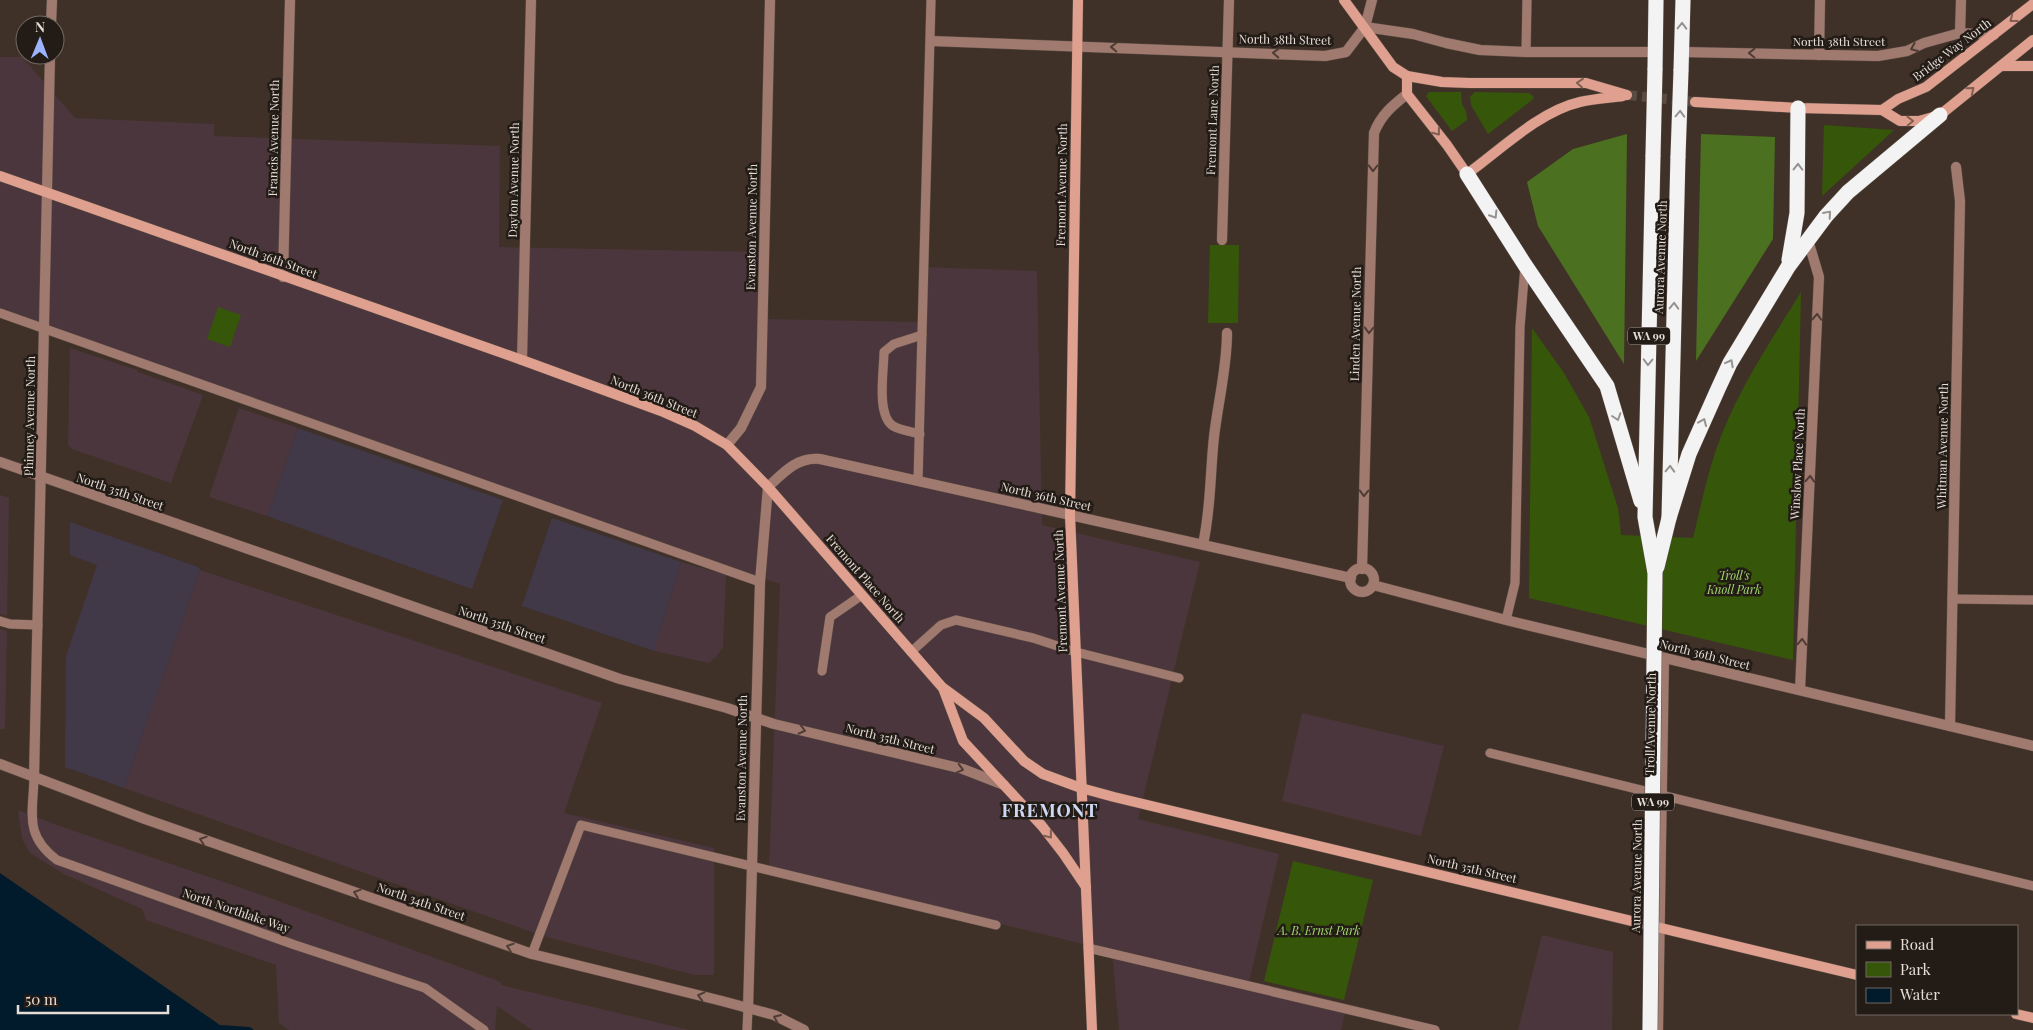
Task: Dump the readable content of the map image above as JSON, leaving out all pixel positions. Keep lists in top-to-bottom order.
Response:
{
  "streets": {
    "highway": ["Aurora Avenue North", "WA 99"],
    "main road": [
      "Bridge Way North",
      "Fremont Avenue North",
      "North 36th Street",
      "North 35th Street",
      "Fremont Place North"
    ],
    "street": [
      "North 38th Street",
      "Fremont Lane North",
      "Francis Avenue North",
      "Dayton Avenue North",
      "Evanston Avenue North",
      "Linden Avenue North",
      "Phinney Avenue North",
      "Whitman Avenue North",
      "Winslow Place North",
      "Troll Avenue North",
      "North 34th Street"
    ],
    "lane": ["North Northlake Way"]
  },
  "crossings": [
    ["North 38th Street", "Bridge Way North"],
    ["North 38th Street", "Fremont Lane North"],
    ["North 38th Street", "Fremont Avenue North"],
    ["North 38th Street", "Aurora Avenue North"],
    ["Francis Avenue North", "North 36th Street"],
    ["Dayton Avenue North", "North 36th Street"],
    ["Fremont Avenue North", "North 36th Street"],
    ["Fremont Avenue North", "North 35th Street"],
    ["Fremont Avenue North", "Fremont Place North"],
    ["Evanston Avenue North", "North 36th Street"],
    ["Evanston Avenue North", "North 35th Street"],
    ["Evanston Avenue North", "Fremont Place North"],
    ["Evanston Avenue North", "North 34th Street"],
    ["North 36th Street", "Linden Avenue North"],
    ["North 36th Street", "Phinney Avenue North"],
    ["North 36th Street", "Whitman Avenue North"],
    ["North 36th Street", "Winslow Place North"],
    ["North 36th Street", "Fremont Place North"],
    ["North 36th Street", "Troll Avenue North"],
    ["Phinney Avenue North", "North 35th Street"],
    ["Phinney Avenue North", "North 34th Street"],
    ["Phinney Avenue North", "North Northlake Way"],
    ["North 35th Street", "Fremont Place North"],
    ["North 35th Street", "Troll Avenue North"],
    ["North 34th Street", "North Northlake Way"]
  ],
  "one_way": [
    "North 38th Street",
    "Linden Avenue North",
    "Winslow Place North",
    "North 34th Street"
  ],
  "districts": ["FREMONT"],
  "parks": ["Troll's Knoll Park", "A. B. Ernst Park"],
  "legend": ["Road", "Park", "Water"],
  "scale_bar": "50 m",
  "north": "top"
}
